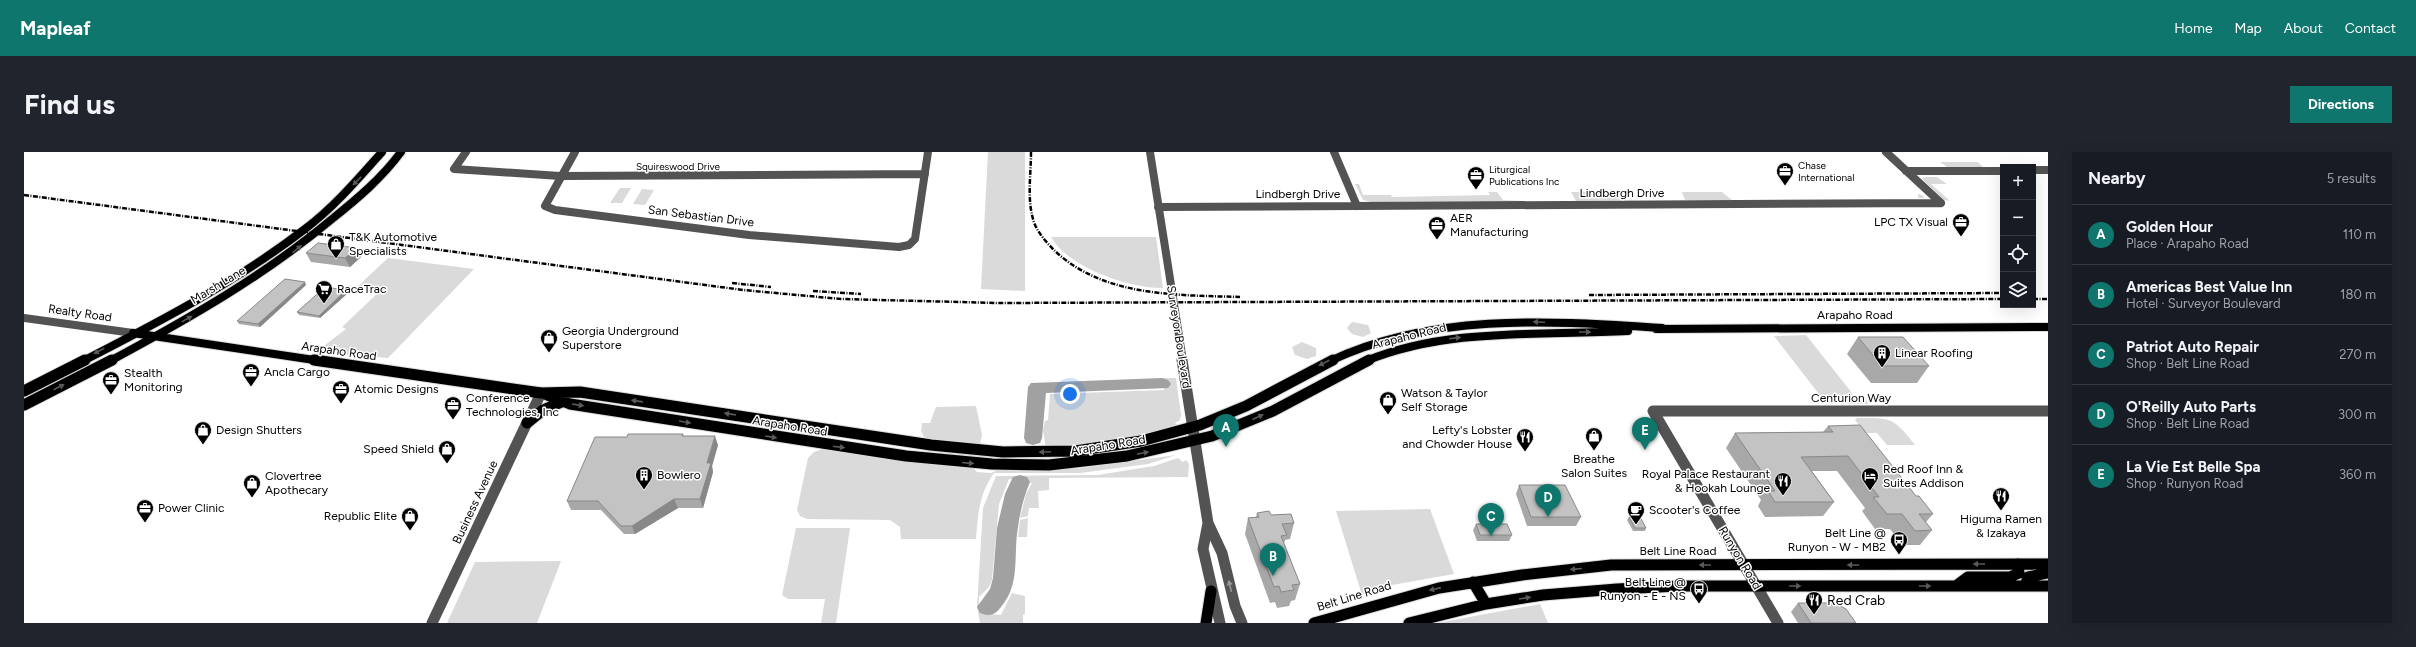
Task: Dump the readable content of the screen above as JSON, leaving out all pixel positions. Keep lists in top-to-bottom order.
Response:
{
  "streets": {
    "main road": ["Marsh Lane", "Arapaho Road", "Belt Line Road"],
    "street": [
      "Squireswood Drive",
      "Lindbergh Drive",
      "San Sebastian Drive",
      "Realty Road",
      "Surveyor Boulevard",
      "Centurion Way",
      "Business Avenue",
      "Runyon Road"
    ]
  },
  "crossings": [
    ["Squireswood Drive", "San Sebastian Drive"],
    ["Lindbergh Drive", "Surveyor Boulevard"],
    ["Marsh Lane", "Realty Road"],
    ["Marsh Lane", "Arapaho Road"],
    ["Realty Road", "Arapaho Road"],
    ["Arapaho Road", "Surveyor Boulevard"],
    ["Arapaho Road", "Business Avenue"],
    ["Centurion Way", "Runyon Road"],
    ["Belt Line Road", "Runyon Road"]
  ],
  "places": {
    "office": [
      "Chase International",
      "Liturgical Publications Inc",
      "LPC TX Visual",
      "AER Manufacturing",
      "Ancla Cargo",
      "Stealth Monitoring",
      "Atomic Designs",
      "Conference Technologies, Inc",
      "Power Clinic"
    ],
    "shop": [
      "T&K Automotive Specialists",
      "Georgia Underground Superstore",
      "Watson & Taylor Self Storage",
      "Design Shutters",
      "Breathe Salon Suites",
      "Speed Shield",
      "Clovertree Apothecary",
      "Republic Elite"
    ],
    "supermarket": ["RaceTrac"],
    "building": ["Linear Roofing", "Bowlero"],
    "restaurant": [
      "Lefty's Lobster and Chowder House",
      "Royal Palace Restaurant & Hookah Lounge",
      "Higuma Ramen & Izakaya",
      "Red Crab"
    ],
    "hotel": ["Red Roof Inn & Suites Addison"],
    "cafe": ["Scooter's Coffee"],
    "bus stop": ["Belt Line @ Runyon - W - MB2", "Belt Line @ Runyon - E - NS"]
  },
  "page": {
    "header": "Mapleaf",
    "nav": [
      "Home",
      "Map",
      "About",
      "Contact"
    ],
    "buttons": "Directions",
    "title": "Find us",
    "heading": ["Nearby", "5 results"],
    "map_buttons": ["+", "−"],
    "list": [
      {
        "mark": "A",
        "name": "Golden Hour",
        "note": "Place · Arapaho Road",
        "value": "110 m"
      },
      {
        "mark": "B",
        "name": "Americas Best Value Inn",
        "note": "Hotel · Surveyor Boulevard",
        "value": "180 m"
      },
      {
        "mark": "C",
        "name": "Patriot Auto Repair",
        "note": "Shop · Belt Line Road",
        "value": "270 m"
      },
      {
        "mark": "D",
        "name": "O'Reilly Auto Parts",
        "note": "Shop · Belt Line Road",
        "value": "300 m"
      },
      {
        "mark": "E",
        "name": "La Vie Est Belle Spa",
        "note": "Shop · Runyon Road",
        "value": "360 m"
      }
    ],
    "pins": [
      "A",
      "E",
      "D",
      "C",
      "B"
    ]
  }
}
